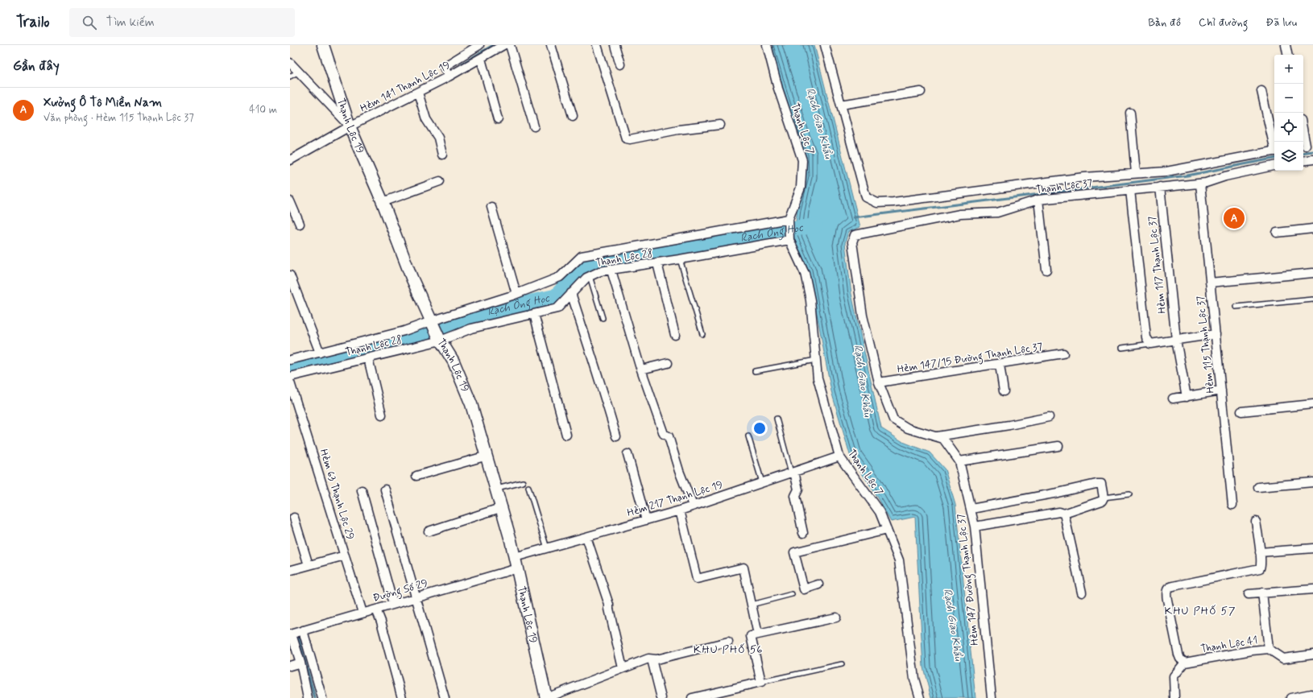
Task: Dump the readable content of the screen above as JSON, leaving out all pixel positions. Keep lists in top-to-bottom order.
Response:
{
  "streets": {
    "street": [
      "Hẻm 141 Thạnh Lộc 19",
      "Thạnh Lộc 19",
      "Thạnh Lộc 7",
      "Thạnh Lộc 37",
      "Thạnh Lộc 28",
      "Hẻm 117 Thạnh Lộc 37",
      "Hẻm 115 Thạnh Lộc 37",
      "Hẻm 147/15 Đường Thạnh Lộc 37",
      "Hẻm 63 Thạnh Lộc 29",
      "Hẻm 217 Thạnh Lộc 19",
      "Hẻm 147 Đường Thạnh Lộc 37",
      "Đường Số 29",
      "Thạnh Lộc 41"
    ]
  },
  "crossings": [
    ["Hẻm 141 Thạnh Lộc 19", "Thạnh Lộc 19"],
    ["Thạnh Lộc 19", "Thạnh Lộc 28"],
    ["Thạnh Lộc 19", "Hẻm 217 Thạnh Lộc 19"],
    ["Thạnh Lộc 19", "Đường Số 29"],
    ["Thạnh Lộc 7", "Thạnh Lộc 28"],
    ["Thạnh Lộc 7", "Hẻm 217 Thạnh Lộc 19"],
    ["Thạnh Lộc 37", "Hẻm 117 Thạnh Lộc 37"],
    ["Thạnh Lộc 37", "Hẻm 115 Thạnh Lộc 37"],
    ["Thạnh Lộc 37", "Hẻm 147 Đường Thạnh Lộc 37"],
    ["Hẻm 147/15 Đường Thạnh Lộc 37", "Hẻm 147 Đường Thạnh Lộc 37"],
    ["Hẻm 63 Thạnh Lộc 29", "Đường Số 29"],
    ["Hẻm 217 Thạnh Lộc 19", "Đường Số 29"]
  ],
  "districts": ["KHU PHỐ 57", "KHU PHỐ 56"],
  "water": ["Rạch Giao Khẩu", "Rạch Ông Học"],
  "page": {
    "header": "Trailo",
    "search": "Tìm kiếm",
    "nav": ["Bản đồ", "Chỉ đường", "Đã lưu"],
    "heading": "Gần đây",
    "map_buttons": ["+", "−"],
    "list": [
      {
        "mark": "A",
        "name": "Xưởng Ô Tô Miền Nam",
        "note": "Văn phòng · Hẻm 115 Thạnh Lộc 37",
        "value": "410 m"
      }
    ],
    "pins": "A"
  }
}
